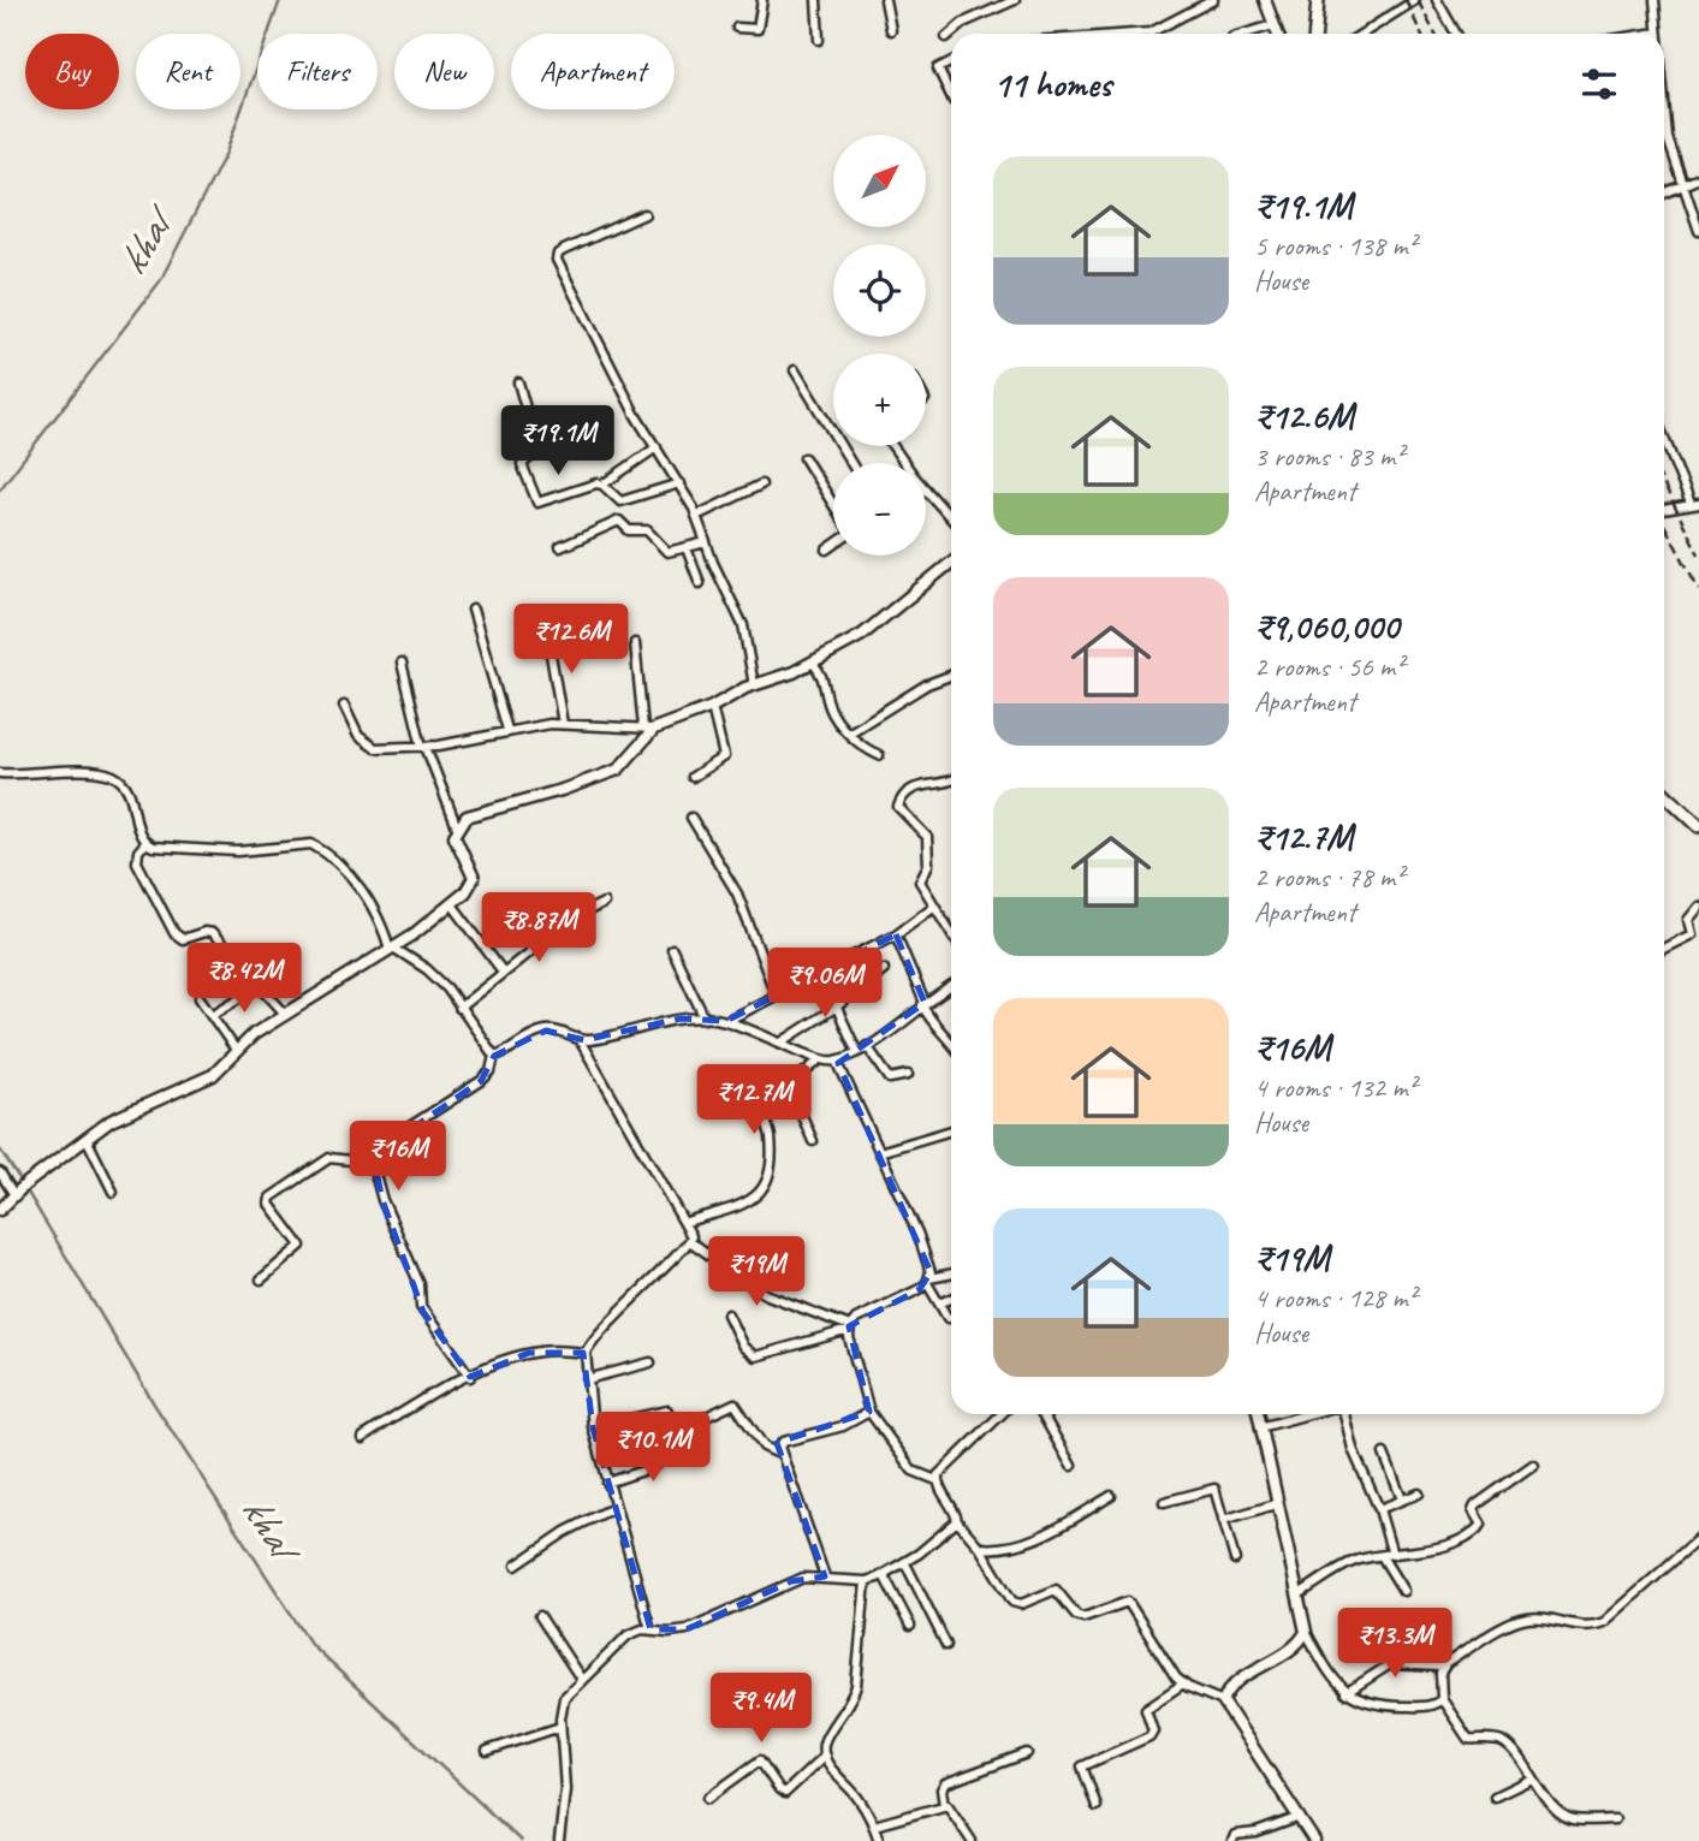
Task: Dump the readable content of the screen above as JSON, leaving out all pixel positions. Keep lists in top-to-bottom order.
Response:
{
  "water": ["khal"],
  "north": "top right",
  "page": {
    "chip": [
      "Buy",
      "Rent",
      "Filters",
      "New",
      "Apartment"
    ],
    "heading": "11 homes",
    "map_buttons": ["+", "−"],
    "list": [
      {
        "name": "₹19.1M",
        "note": "5 rooms · 138 m² · House"
      },
      {
        "name": "₹12.6M",
        "note": "3 rooms · 83 m² · Apartment"
      },
      {
        "name": "₹9,060,000",
        "note": "2 rooms · 56 m² · Apartment"
      },
      {
        "name": "₹12.7M",
        "note": "2 rooms · 78 m² · Apartment"
      },
      {
        "name": "₹16M",
        "note": "4 rooms · 132 m² · House"
      },
      {
        "name": "₹19M",
        "note": "4 rooms · 128 m² · House"
      }
    ],
    "price": [
      "₹19.1M",
      "₹12.6M",
      "₹8.87M",
      "₹8.42M",
      "₹9.06M",
      "₹12.7M",
      "₹16M",
      "₹19M",
      "₹10.1M",
      "₹13.3M",
      "₹9.4M"
    ]
  }
}
